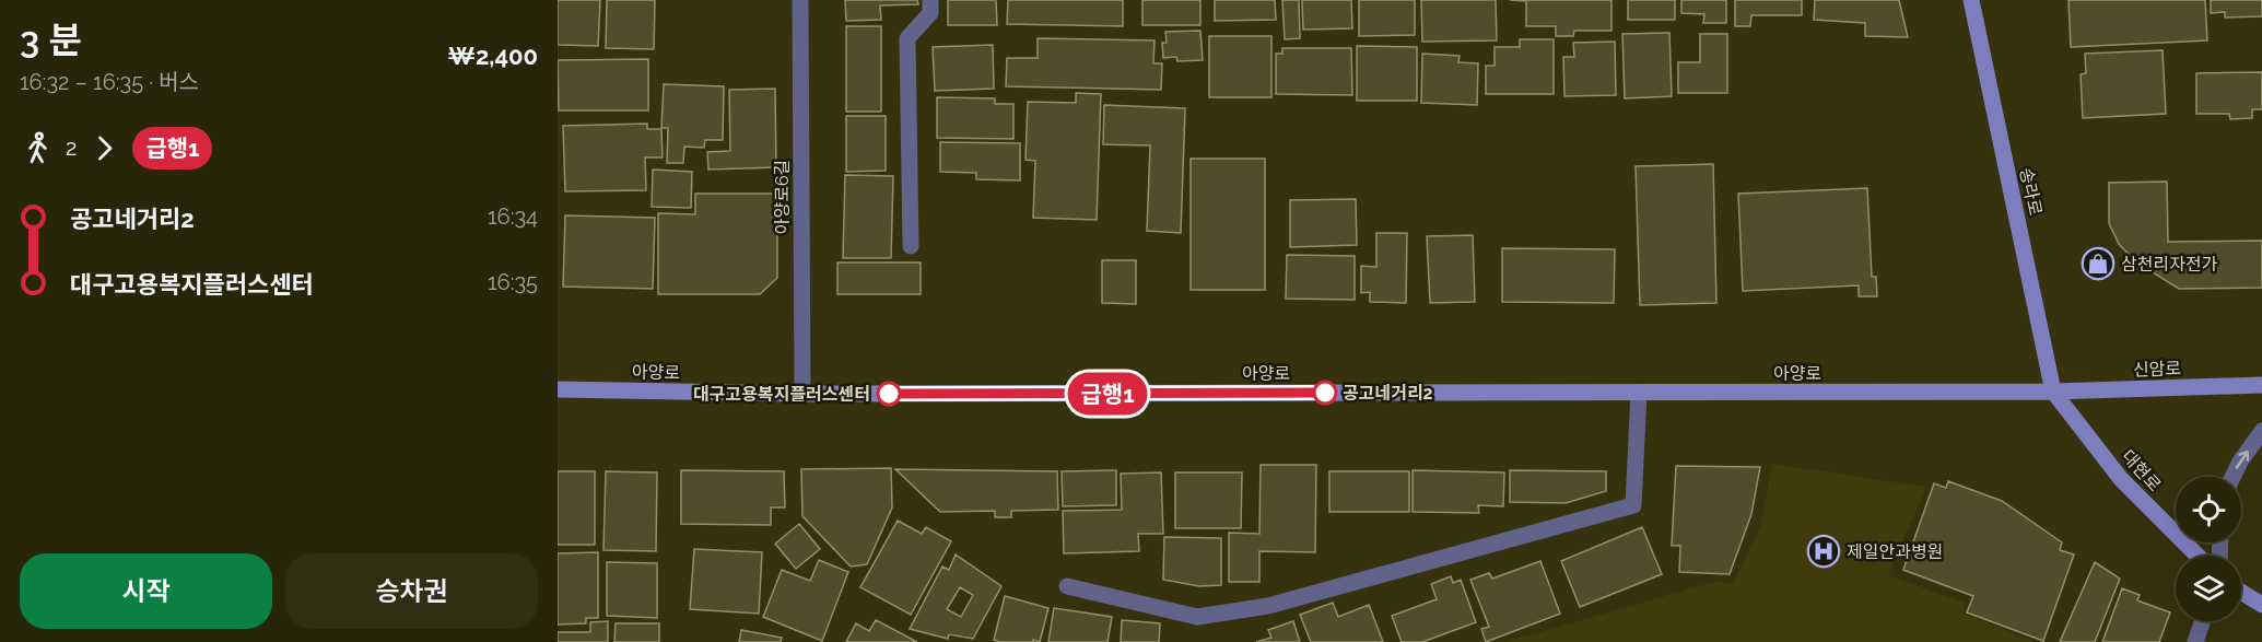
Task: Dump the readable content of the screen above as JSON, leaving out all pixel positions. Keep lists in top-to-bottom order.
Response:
{
  "streets": {
    "main road": [
      "송라로",
      "신암로",
      "아양로",
      "대현로"
    ],
    "street": ["아양로6길"]
  },
  "crossings": [
    ["송라로", "신암로"],
    ["송라로", "아양로"],
    ["송라로", "대현로"],
    ["아양로6길", "아양로"],
    ["신암로", "아양로"],
    ["신암로", "대현로"],
    ["아양로", "대현로"]
  ],
  "places": {
    "shop": ["삼천리자전가"],
    "other": ["공고네거리2", "대구고용복지플러스센터"],
    "hospital": ["제일안과병원"]
  },
  "lines": ["bus line 급행1"],
  "page": {
    "heading": ["3 분", "16:32 – 16:35 · 버스", "₩2,400"],
    "on_map": "급행1",
    "legs": ["2", "급행1"],
    "list": [
      {
        "name": "공고네거리2",
        "value": "16:34"
      },
      {
        "name": "대구고용복지플러스센터",
        "value": "16:35"
      }
    ],
    "buttons": ["시작", "승차권"]
  }
}
